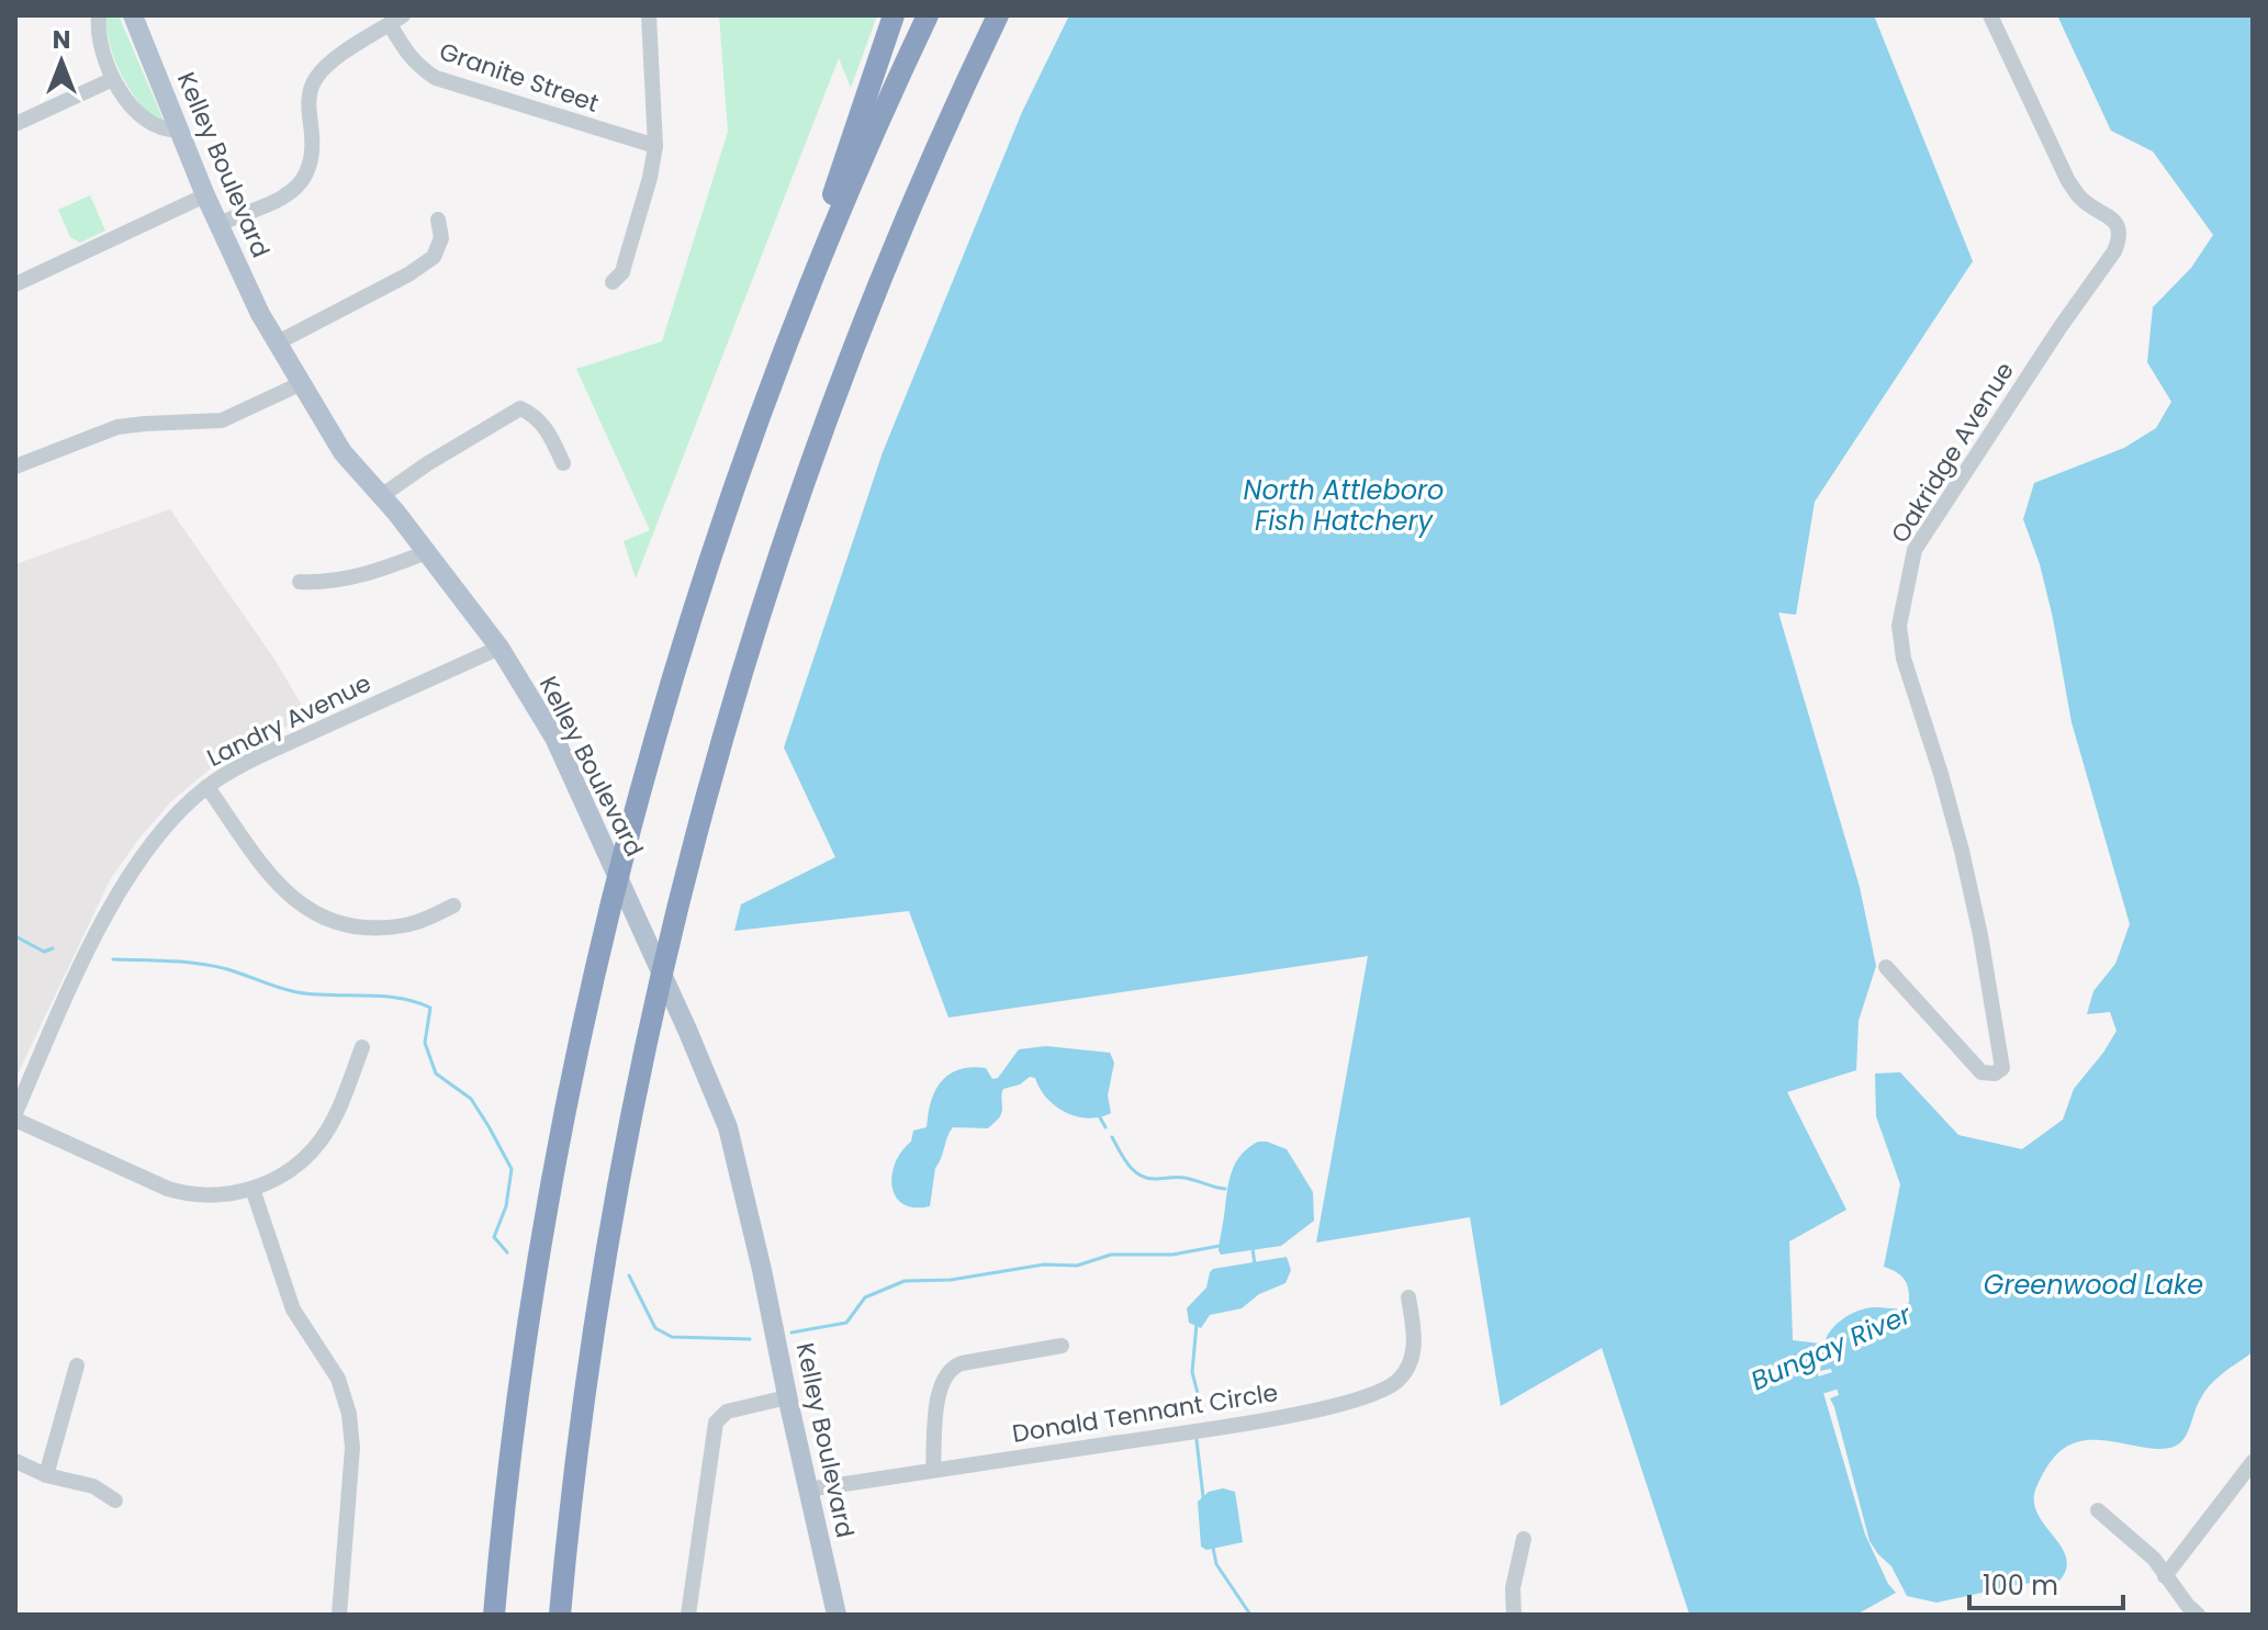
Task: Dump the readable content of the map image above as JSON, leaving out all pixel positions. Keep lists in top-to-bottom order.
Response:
{
  "streets": {
    "main road": ["Kelley Boulevard"],
    "street": [
      "Granite Street",
      "Oakridge Avenue",
      "Landry Avenue",
      "Donald Tennant Circle"
    ]
  },
  "crossings": [
    ["Kelley Boulevard", "Landry Avenue"],
    ["Kelley Boulevard", "Donald Tennant Circle"]
  ],
  "water": ["North Attleboro Fish Hatchery", "Greenwood Lake", "Bungay River"],
  "scale_bar": "100 m",
  "north": "top"
}
